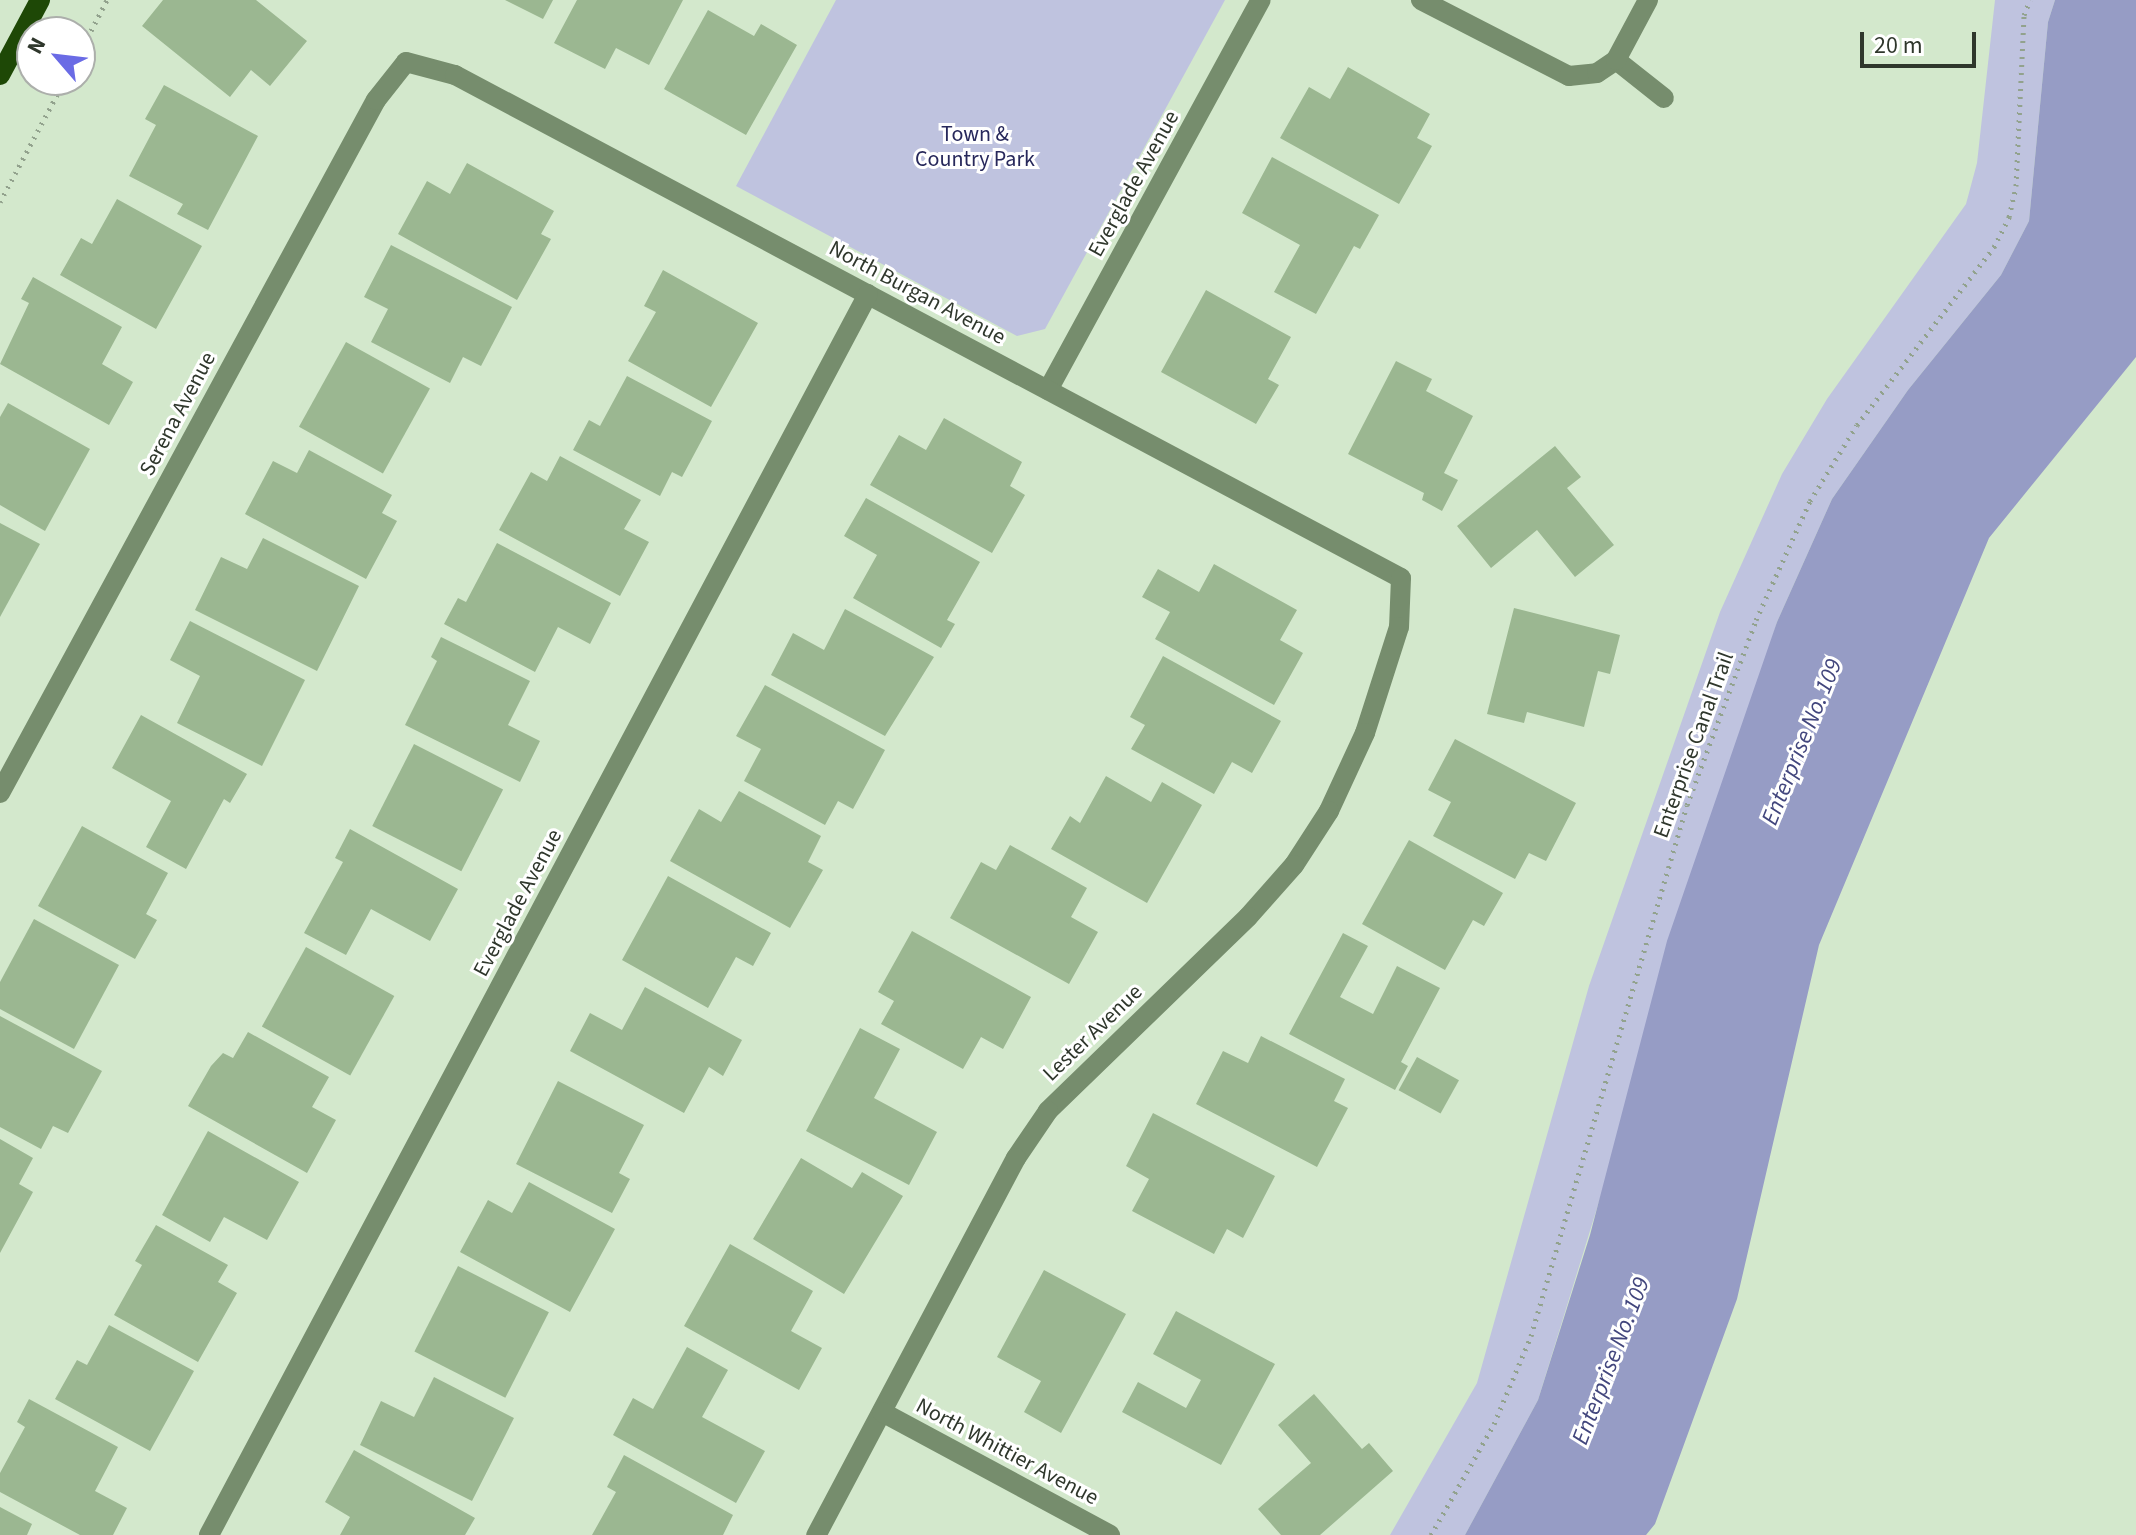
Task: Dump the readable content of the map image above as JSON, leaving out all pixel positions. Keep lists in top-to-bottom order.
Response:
{
  "streets": {
    "street": [
      "Everglade Avenue",
      "North Burgan Avenue",
      "Serena Avenue",
      "Lester Avenue",
      "North Whittier Avenue"
    ],
    "path": ["Enterprise Canal Trail"]
  },
  "crossings": [
    ["Everglade Avenue", "North Burgan Avenue"],
    ["North Burgan Avenue", "Serena Avenue"],
    ["North Burgan Avenue", "Lester Avenue"],
    ["Lester Avenue", "North Whittier Avenue"]
  ],
  "water": ["Enterprise No. 109"],
  "parks": ["Town & Country Park"],
  "scale_bar": "20 m",
  "north": "top left"
}
